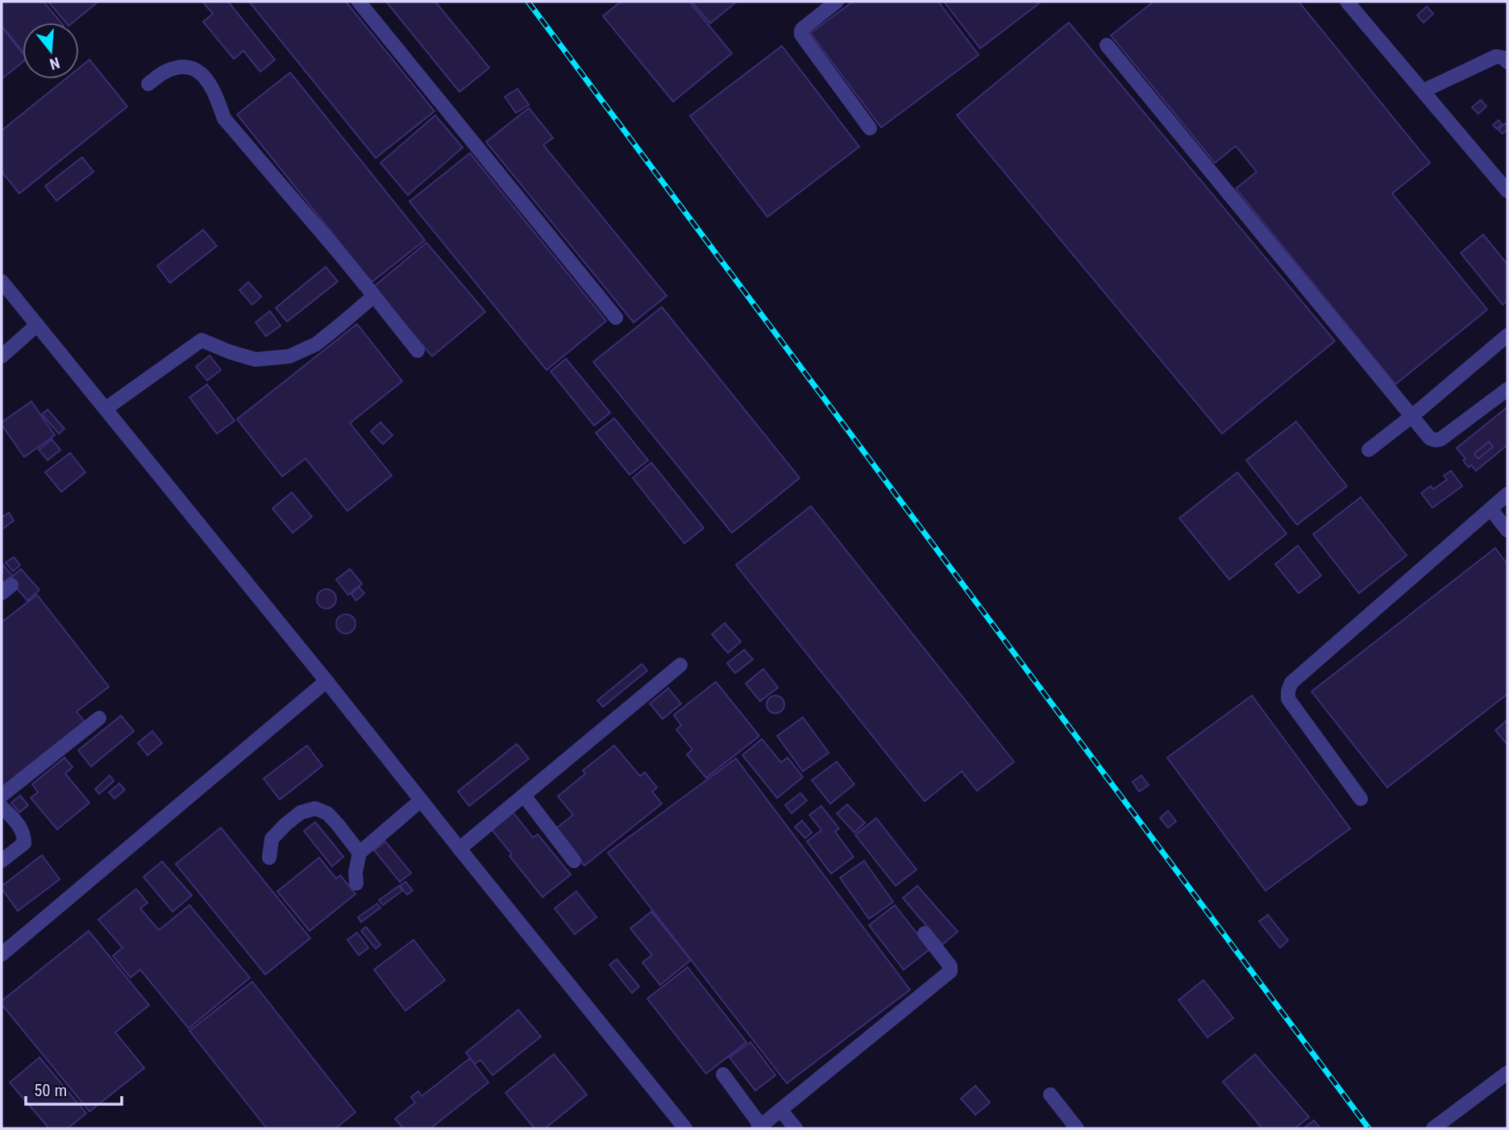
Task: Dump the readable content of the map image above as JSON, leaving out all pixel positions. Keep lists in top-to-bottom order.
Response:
{
  "scale_bar": "50 m",
  "north": "bottom"
}
